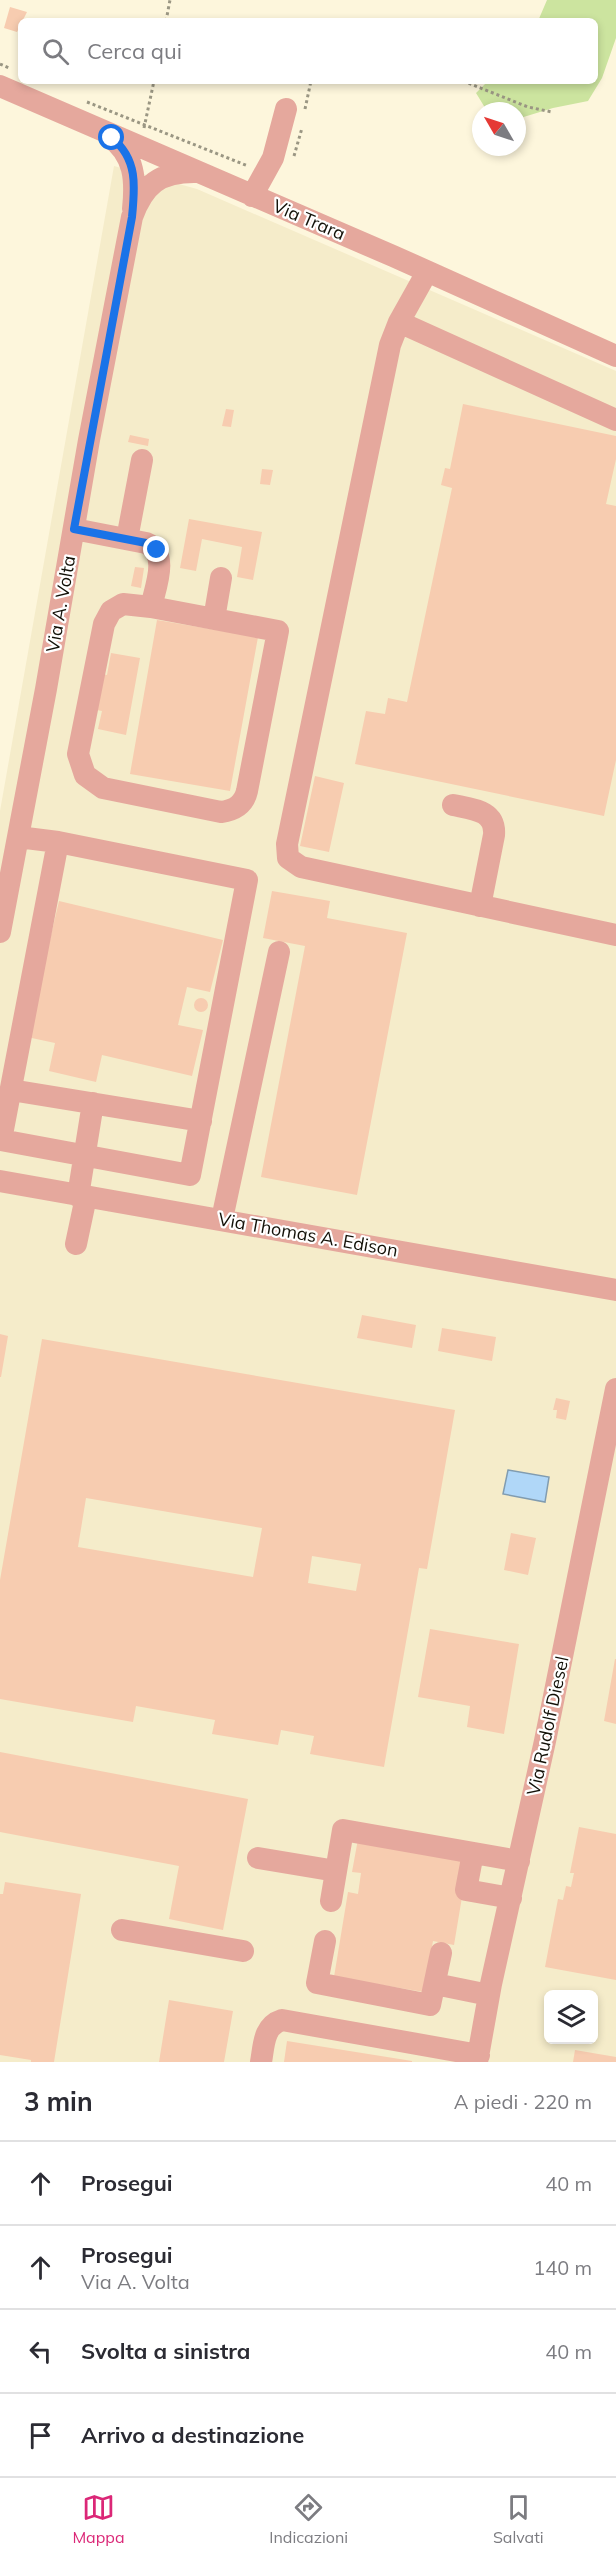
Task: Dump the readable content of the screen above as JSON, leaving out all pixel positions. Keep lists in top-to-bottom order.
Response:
{
  "streets": {
    "street": [
      "Via Trara",
      "Via A. Volta",
      "Via Thomas A. Edison",
      "Via Rudolf Diesel"
    ]
  },
  "crossings": [
    ["Via Trara", "Via A. Volta"]
  ],
  "north": "top left",
  "page": {
    "search": "Cerca qui",
    "heading": ["3 min", "A piedi · 220 m"],
    "list": [
      ["Prosegui", "40 m"],
      ["Prosegui", "Via A. Volta", "140 m"],
      ["Svolta a sinistra", "40 m"],
      "Arrivo a destinazione"
    ],
    "nav": ["Mappa", "Indicazioni", "Salvati"]
  }
}
